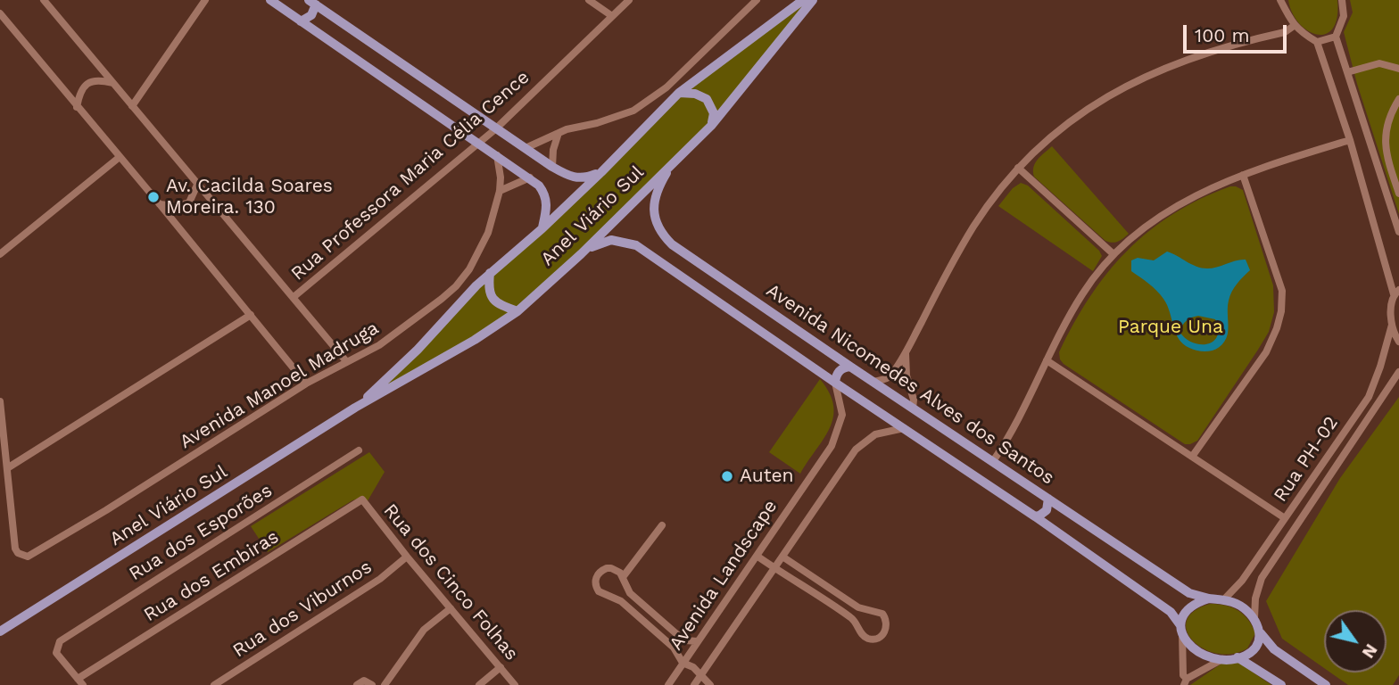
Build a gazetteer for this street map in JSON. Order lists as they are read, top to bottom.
{
  "streets": {
    "main road": ["Anel Viário Sul", "Avenida Nicomedes Alves dos Santos"],
    "street": [
      "Rua Professora Maria Célia Cence",
      "Avenida Manoel Madruga",
      "Rua PH-02",
      "Rua dos Esporões",
      "Avenida Landscape",
      "Rua dos Embiras",
      "Rua dos Cinco Folhas",
      "Rua dos Viburnos"
    ]
  },
  "crossings": [
    ["Anel Viário Sul", "Avenida Nicomedes Alves dos Santos"],
    ["Avenida Nicomedes Alves dos Santos", "Rua PH-02"],
    ["Avenida Nicomedes Alves dos Santos", "Avenida Landscape"],
    ["Rua dos Esporões", "Rua dos Embiras"],
    ["Rua dos Embiras", "Rua dos Cinco Folhas"],
    ["Rua dos Cinco Folhas", "Rua dos Viburnos"]
  ],
  "parks": ["Parque Una"],
  "places": ["Av. Cacilda Soares Moreira. 130", "Auten"],
  "scale_bar": "100 m",
  "north": "bottom right"
}
